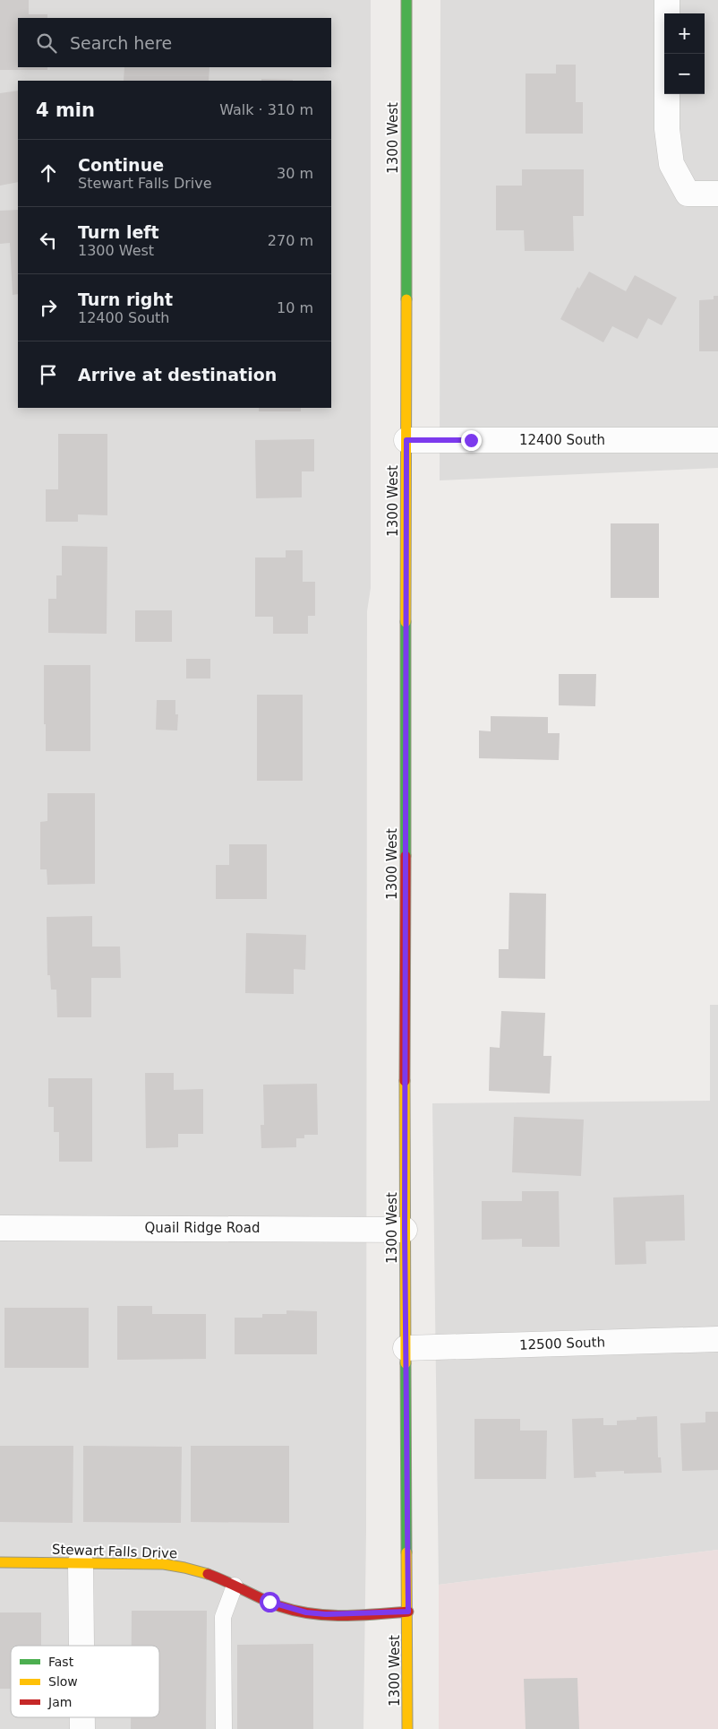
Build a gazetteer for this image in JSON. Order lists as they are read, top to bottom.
{
  "streets": {
    "street": [
      "1300 West",
      "12400 South",
      "Quail Ridge Road",
      "12500 South",
      "Stewart Falls Drive"
    ]
  },
  "crossings": [
    ["1300 West", "12400 South"],
    ["1300 West", "Quail Ridge Road"],
    ["1300 West", "12500 South"],
    ["1300 West", "Stewart Falls Drive"]
  ],
  "legend": ["Fast", "Slow", "Jam"],
  "page": {
    "map_buttons": ["+", "−"],
    "search": "Search here",
    "heading": ["4 min", "Walk · 310 m"],
    "list": [
      ["Continue", "Stewart Falls Drive", "30 m"],
      ["Turn left", "1300 West", "270 m"],
      ["Turn right", "12400 South", "10 m"],
      "Arrive at destination"
    ]
  }
}
